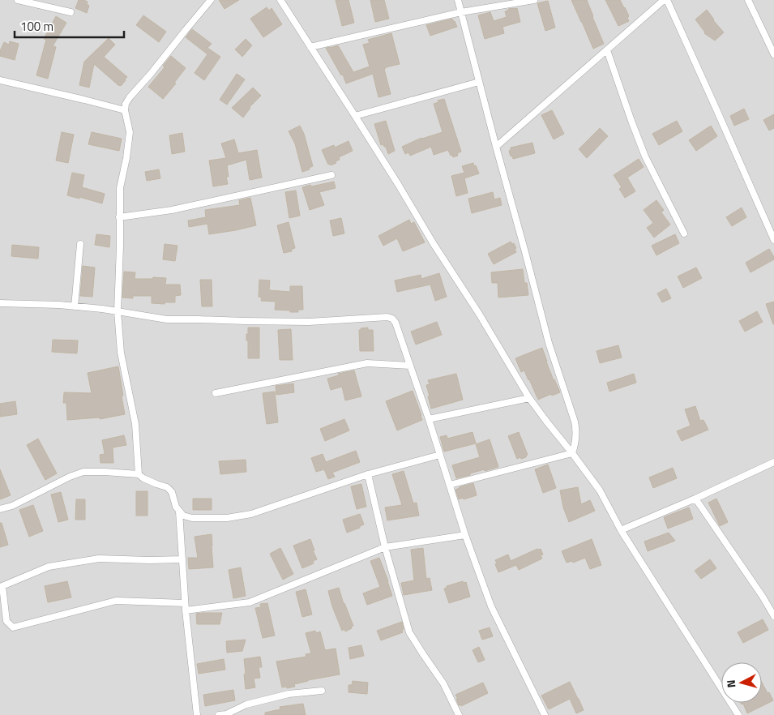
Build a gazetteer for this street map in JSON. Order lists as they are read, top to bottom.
{
  "scale_bar": "100 m",
  "north": "left"
}
